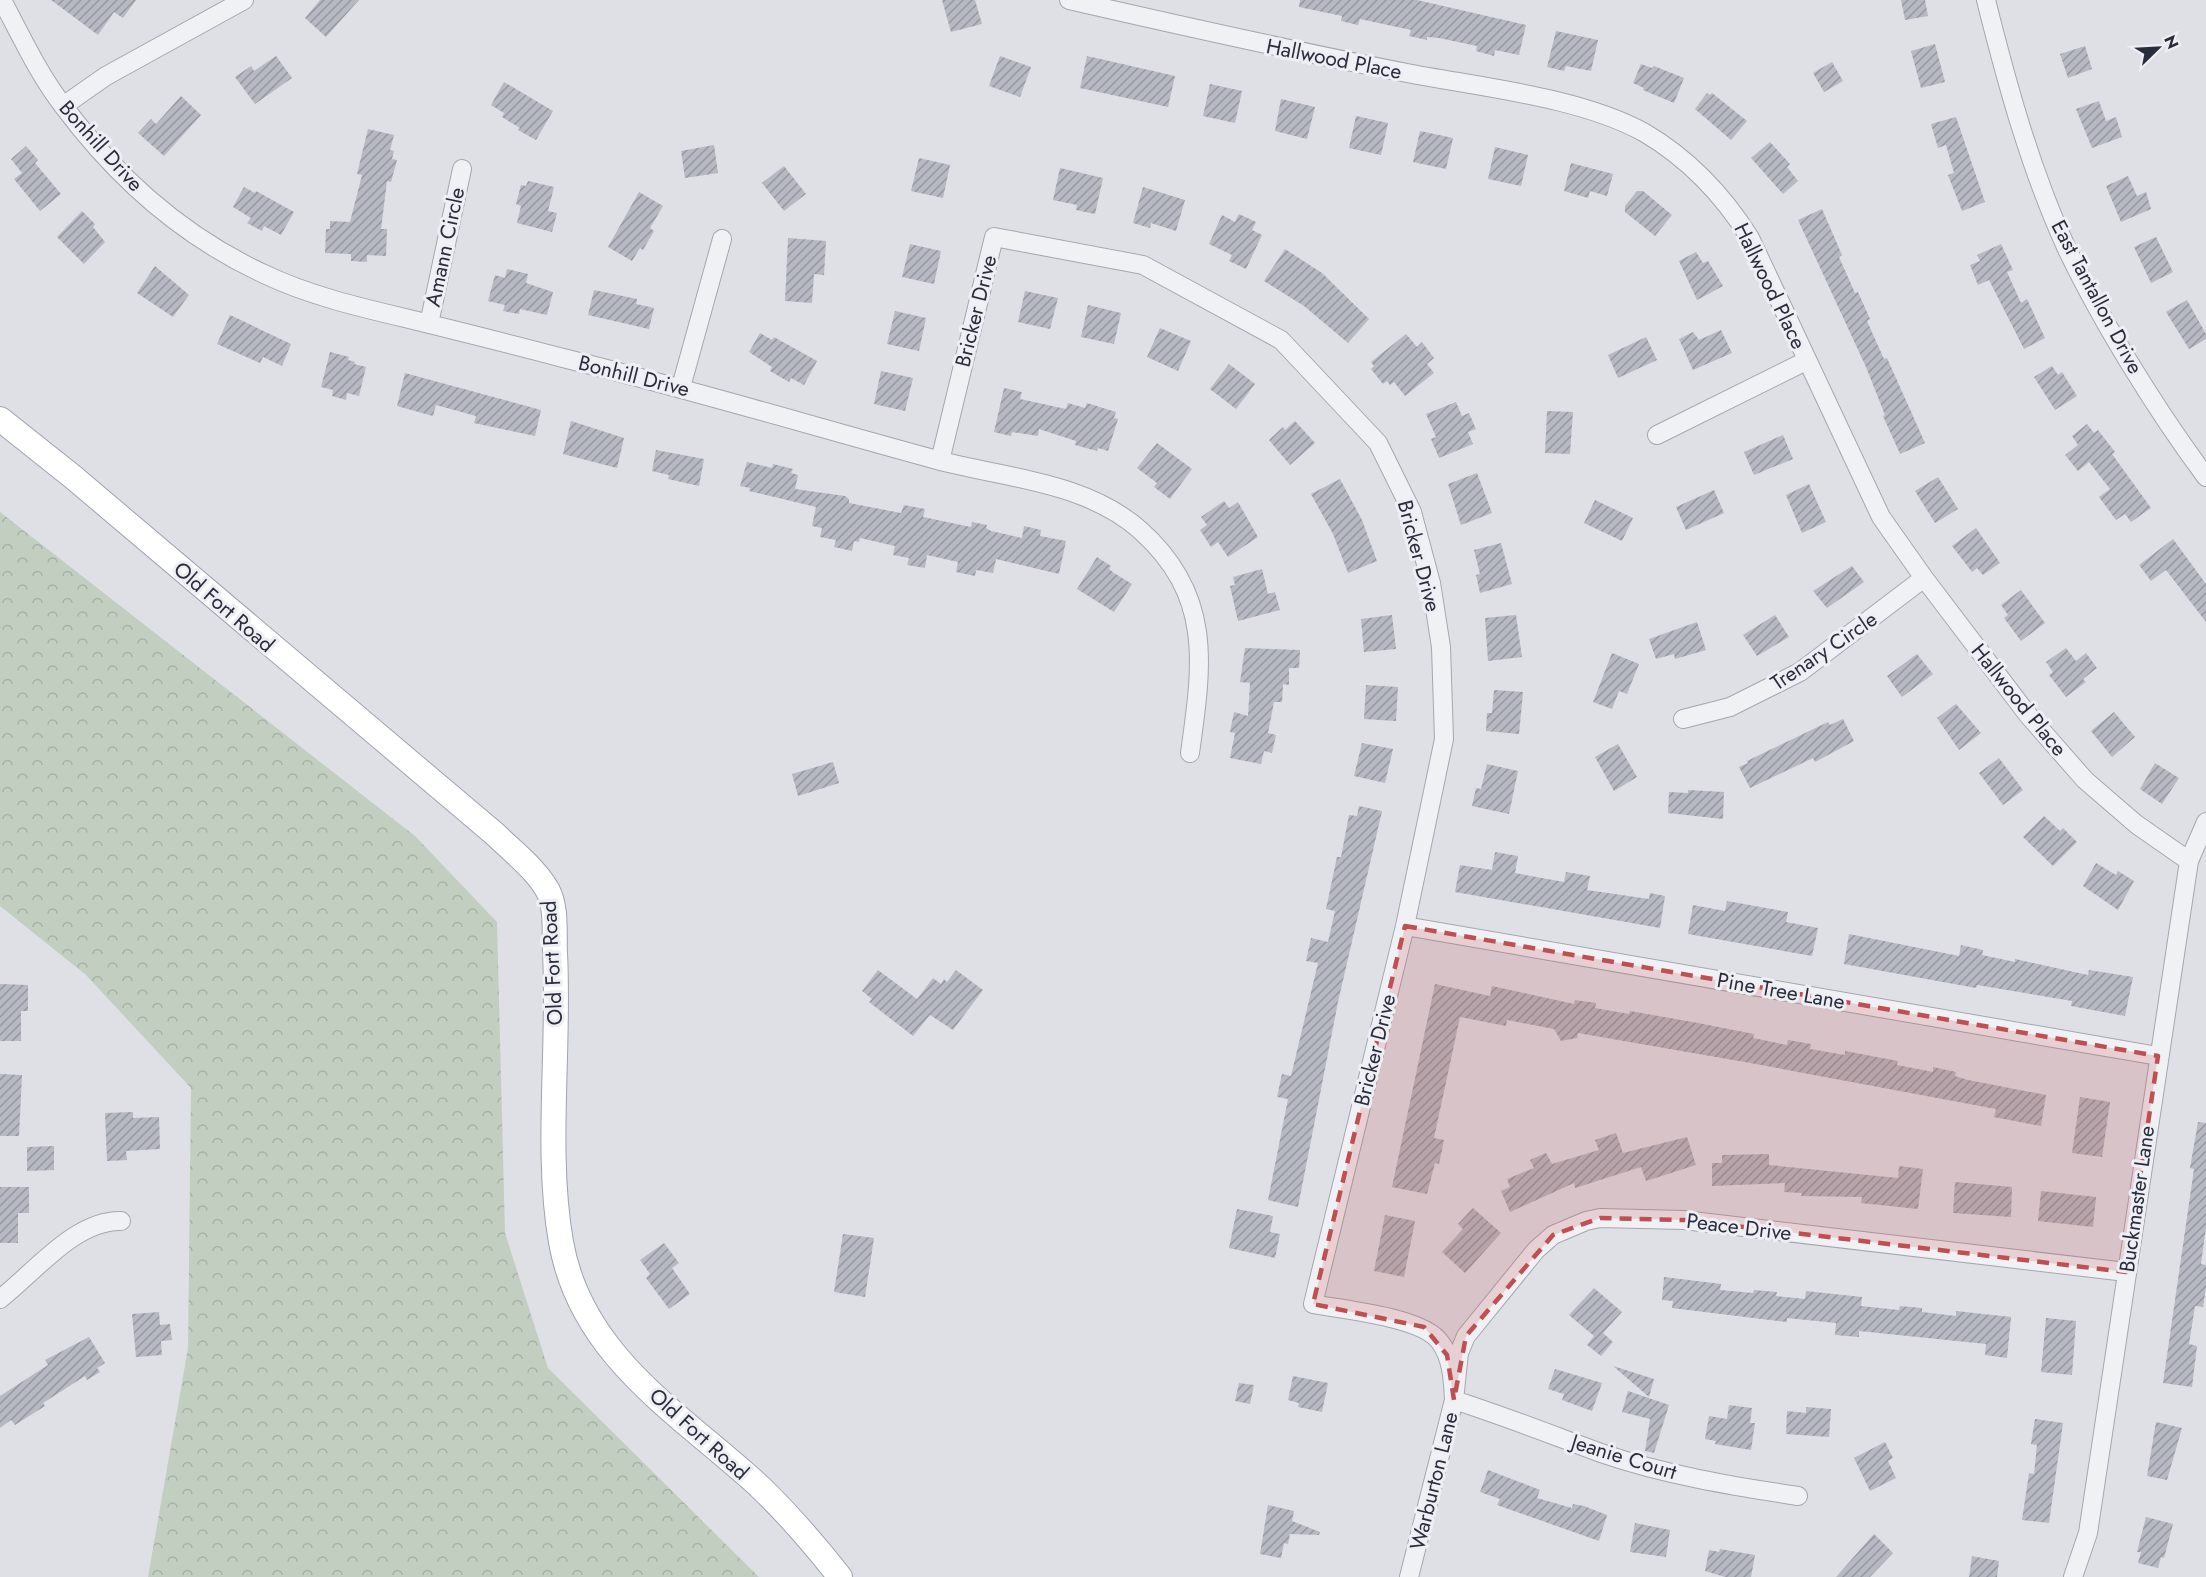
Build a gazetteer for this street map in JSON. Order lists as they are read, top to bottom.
{
  "streets": {
    "main road": ["Old Fort Road"],
    "street": [
      "Hallwood Place",
      "Bonhill Drive",
      "Amann Circle",
      "East Tantallon Drive",
      "Bricker Drive",
      "Trenary Circle",
      "Pine Tree Lane",
      "Buckmaster Lane",
      "Peace Drive",
      "Jeanie Court",
      "Warburton Lane"
    ]
  },
  "crossings": [
    ["Hallwood Place", "Trenary Circle"],
    ["Hallwood Place", "Buckmaster Lane"],
    ["Bonhill Drive", "Amann Circle"],
    ["Bonhill Drive", "Bricker Drive"],
    ["Bricker Drive", "Pine Tree Lane"],
    ["Bricker Drive", "Warburton Lane"],
    ["Pine Tree Lane", "Buckmaster Lane"],
    ["Buckmaster Lane", "Peace Drive"],
    ["Peace Drive", "Jeanie Court"],
    ["Peace Drive", "Warburton Lane"],
    ["Jeanie Court", "Warburton Lane"]
  ],
  "north": "top right"
}
